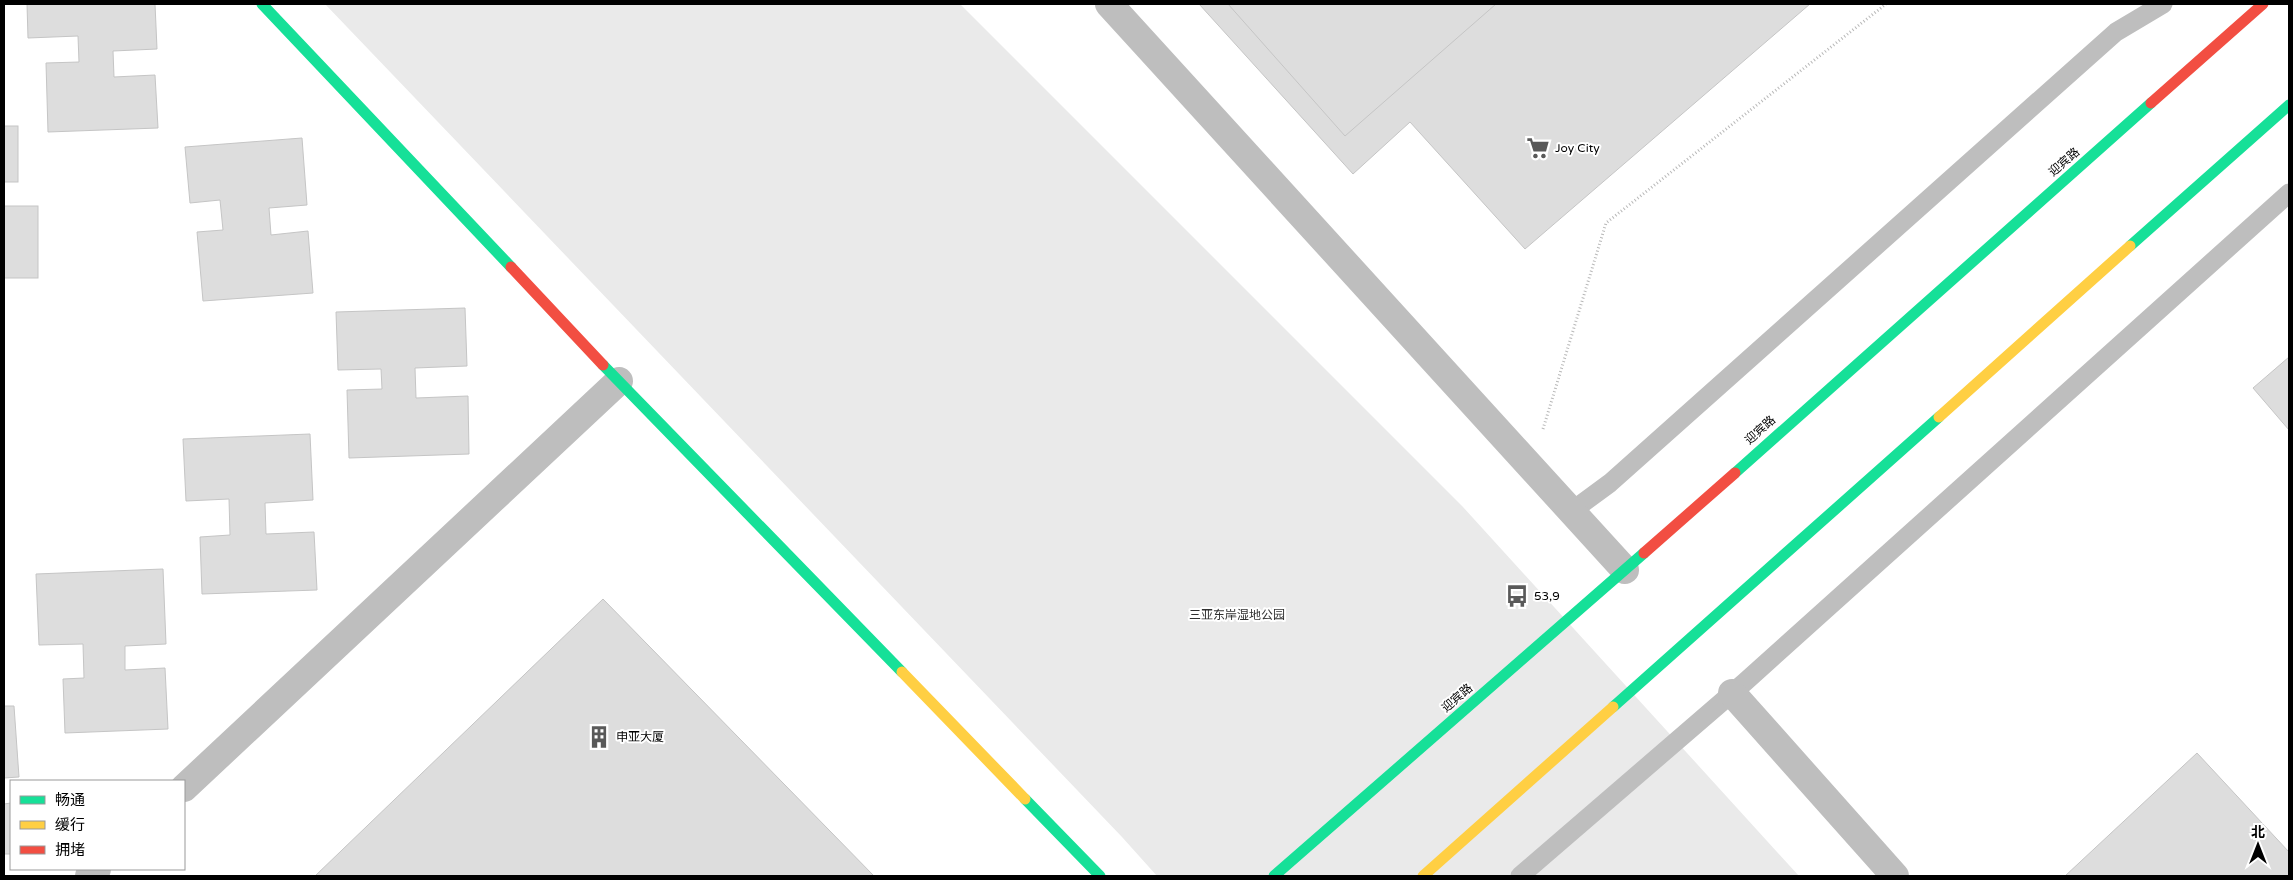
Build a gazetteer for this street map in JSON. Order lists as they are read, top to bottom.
{
  "streets": {
    "main road": ["迎宾路"]
  },
  "parks": ["三亚东岸湿地公园"],
  "places": {
    "supermarket": ["Joy City"],
    "bus stop": ["53,9"],
    "building": ["申亚大厦"]
  },
  "legend": ["畅通", "缓行", "拥堵"],
  "north": "top"
}
